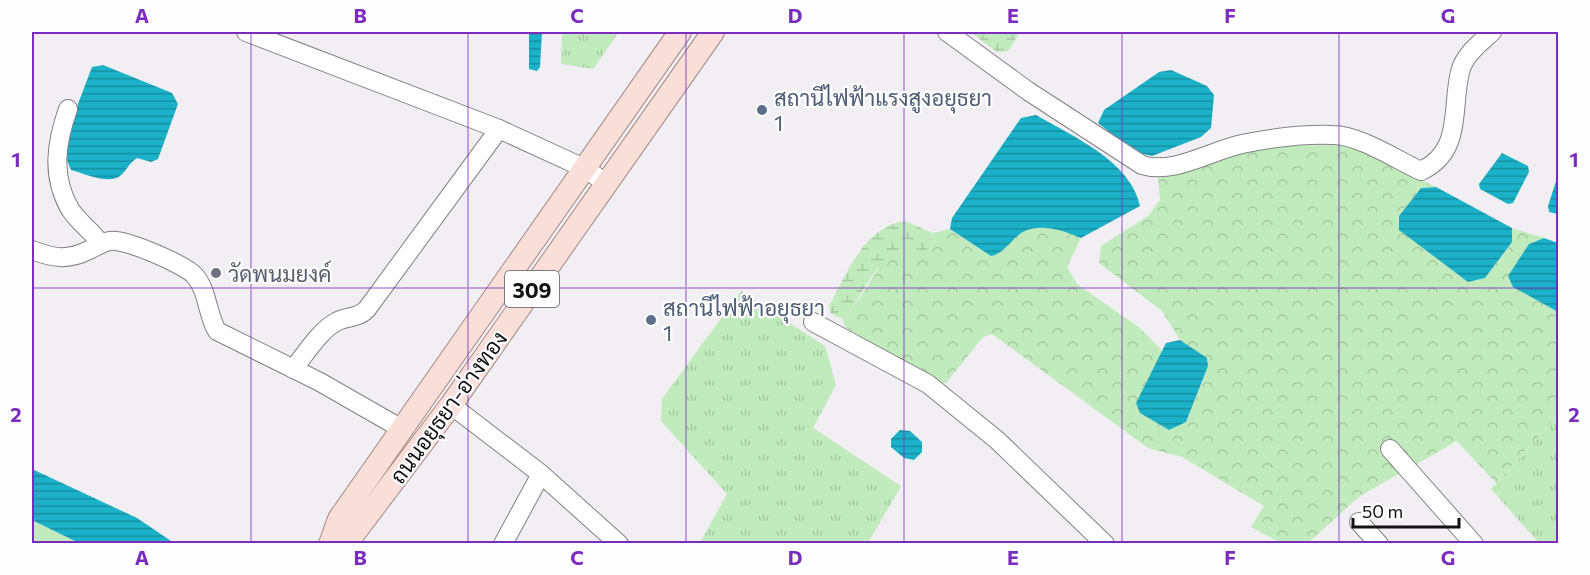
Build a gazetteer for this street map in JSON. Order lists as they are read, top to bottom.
{
  "streets": {
    "main road": ["309", "ถนนอยุธยา-อ่างทอง"]
  },
  "places": ["สถานีไฟฟ้าแรงสูงอยุธยา 1", "วัดพนมยงค์", "สถานีไฟฟ้าอยุธยา 1"],
  "scale_bar": "50 m",
  "grid": {
    "columns": [
      "A",
      "B",
      "C",
      "D",
      "E",
      "F",
      "G"
    ],
    "rows": ["1", "2"]
  }
}
